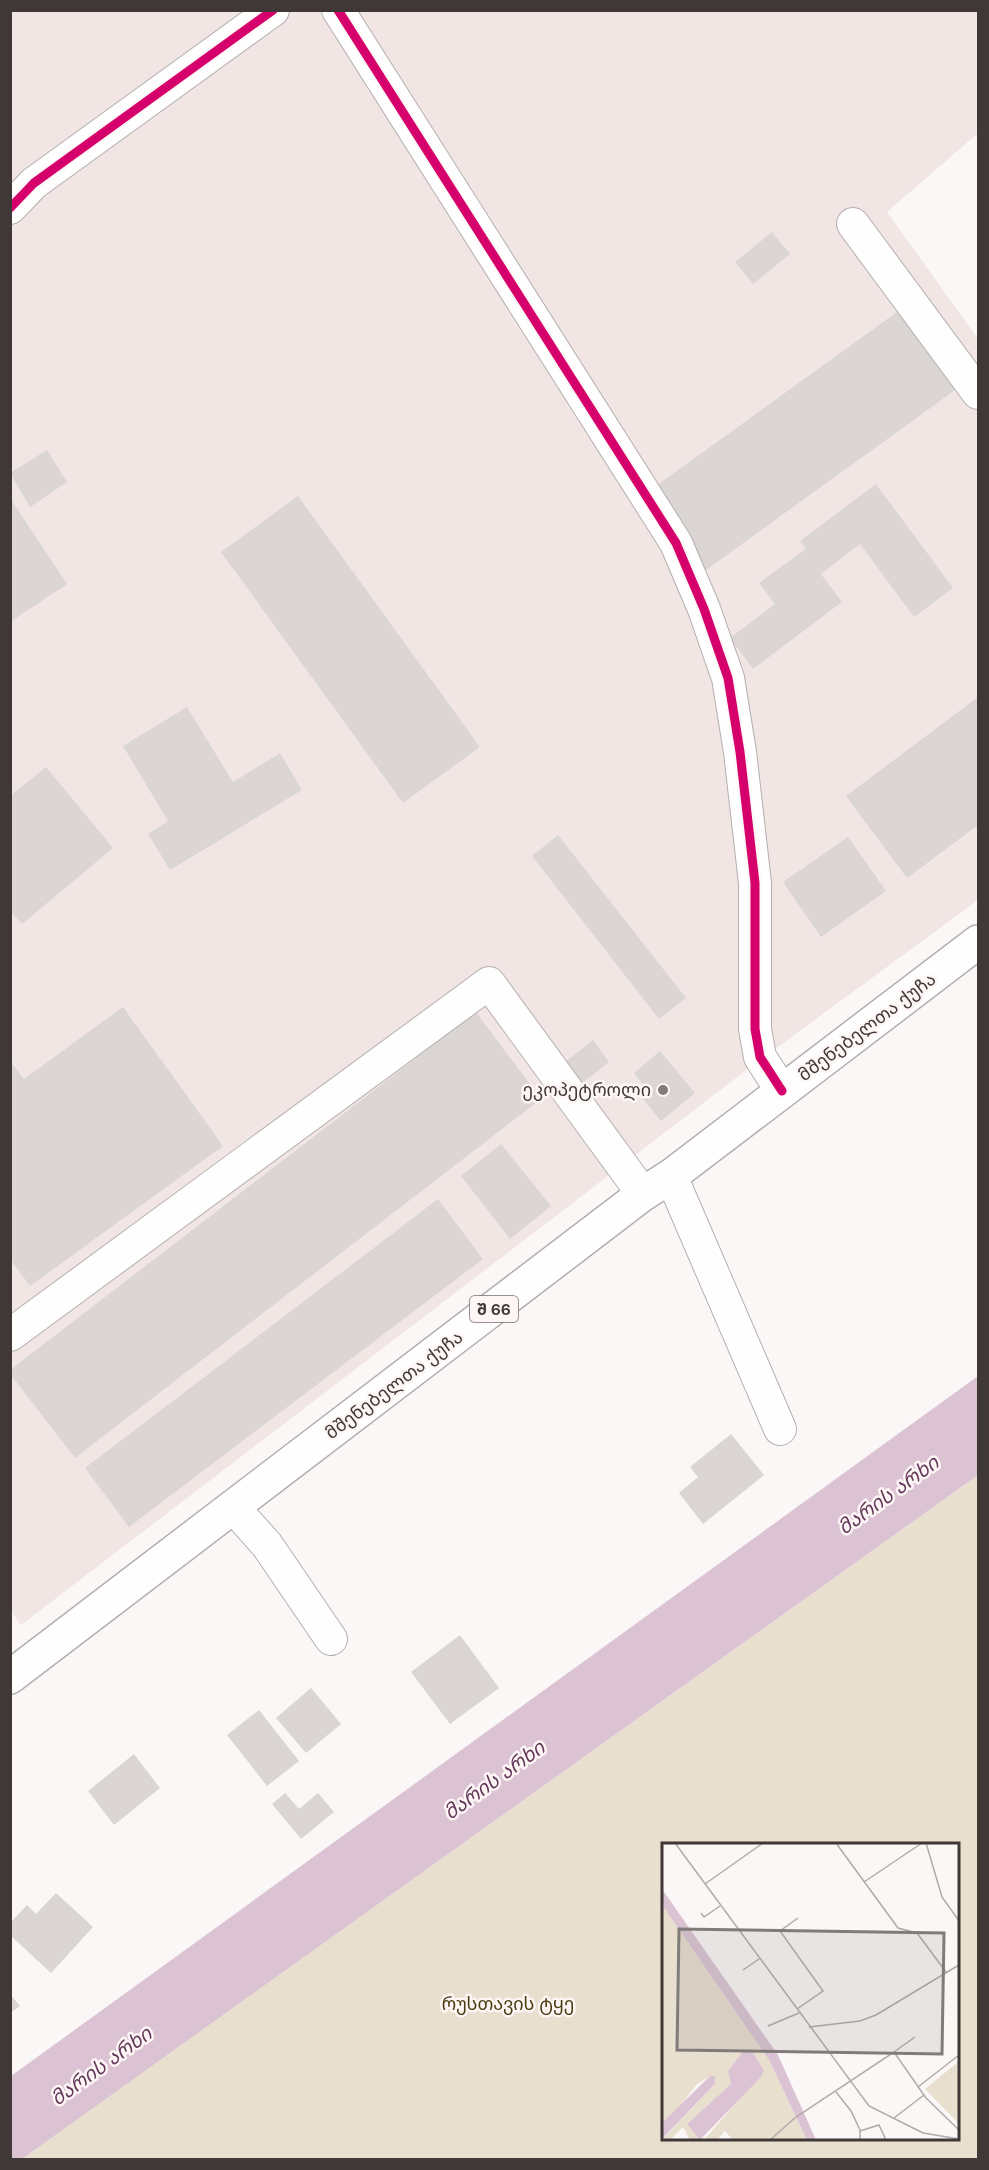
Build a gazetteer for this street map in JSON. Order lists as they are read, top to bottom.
{
  "streets": {
    "main road": ["მშენებელთა ქუჩა", "შ 66"]
  },
  "water": ["მარის არხი"],
  "parks": ["რუსთავის ტყე"],
  "places": ["ეკოპეტროლი"]
}
